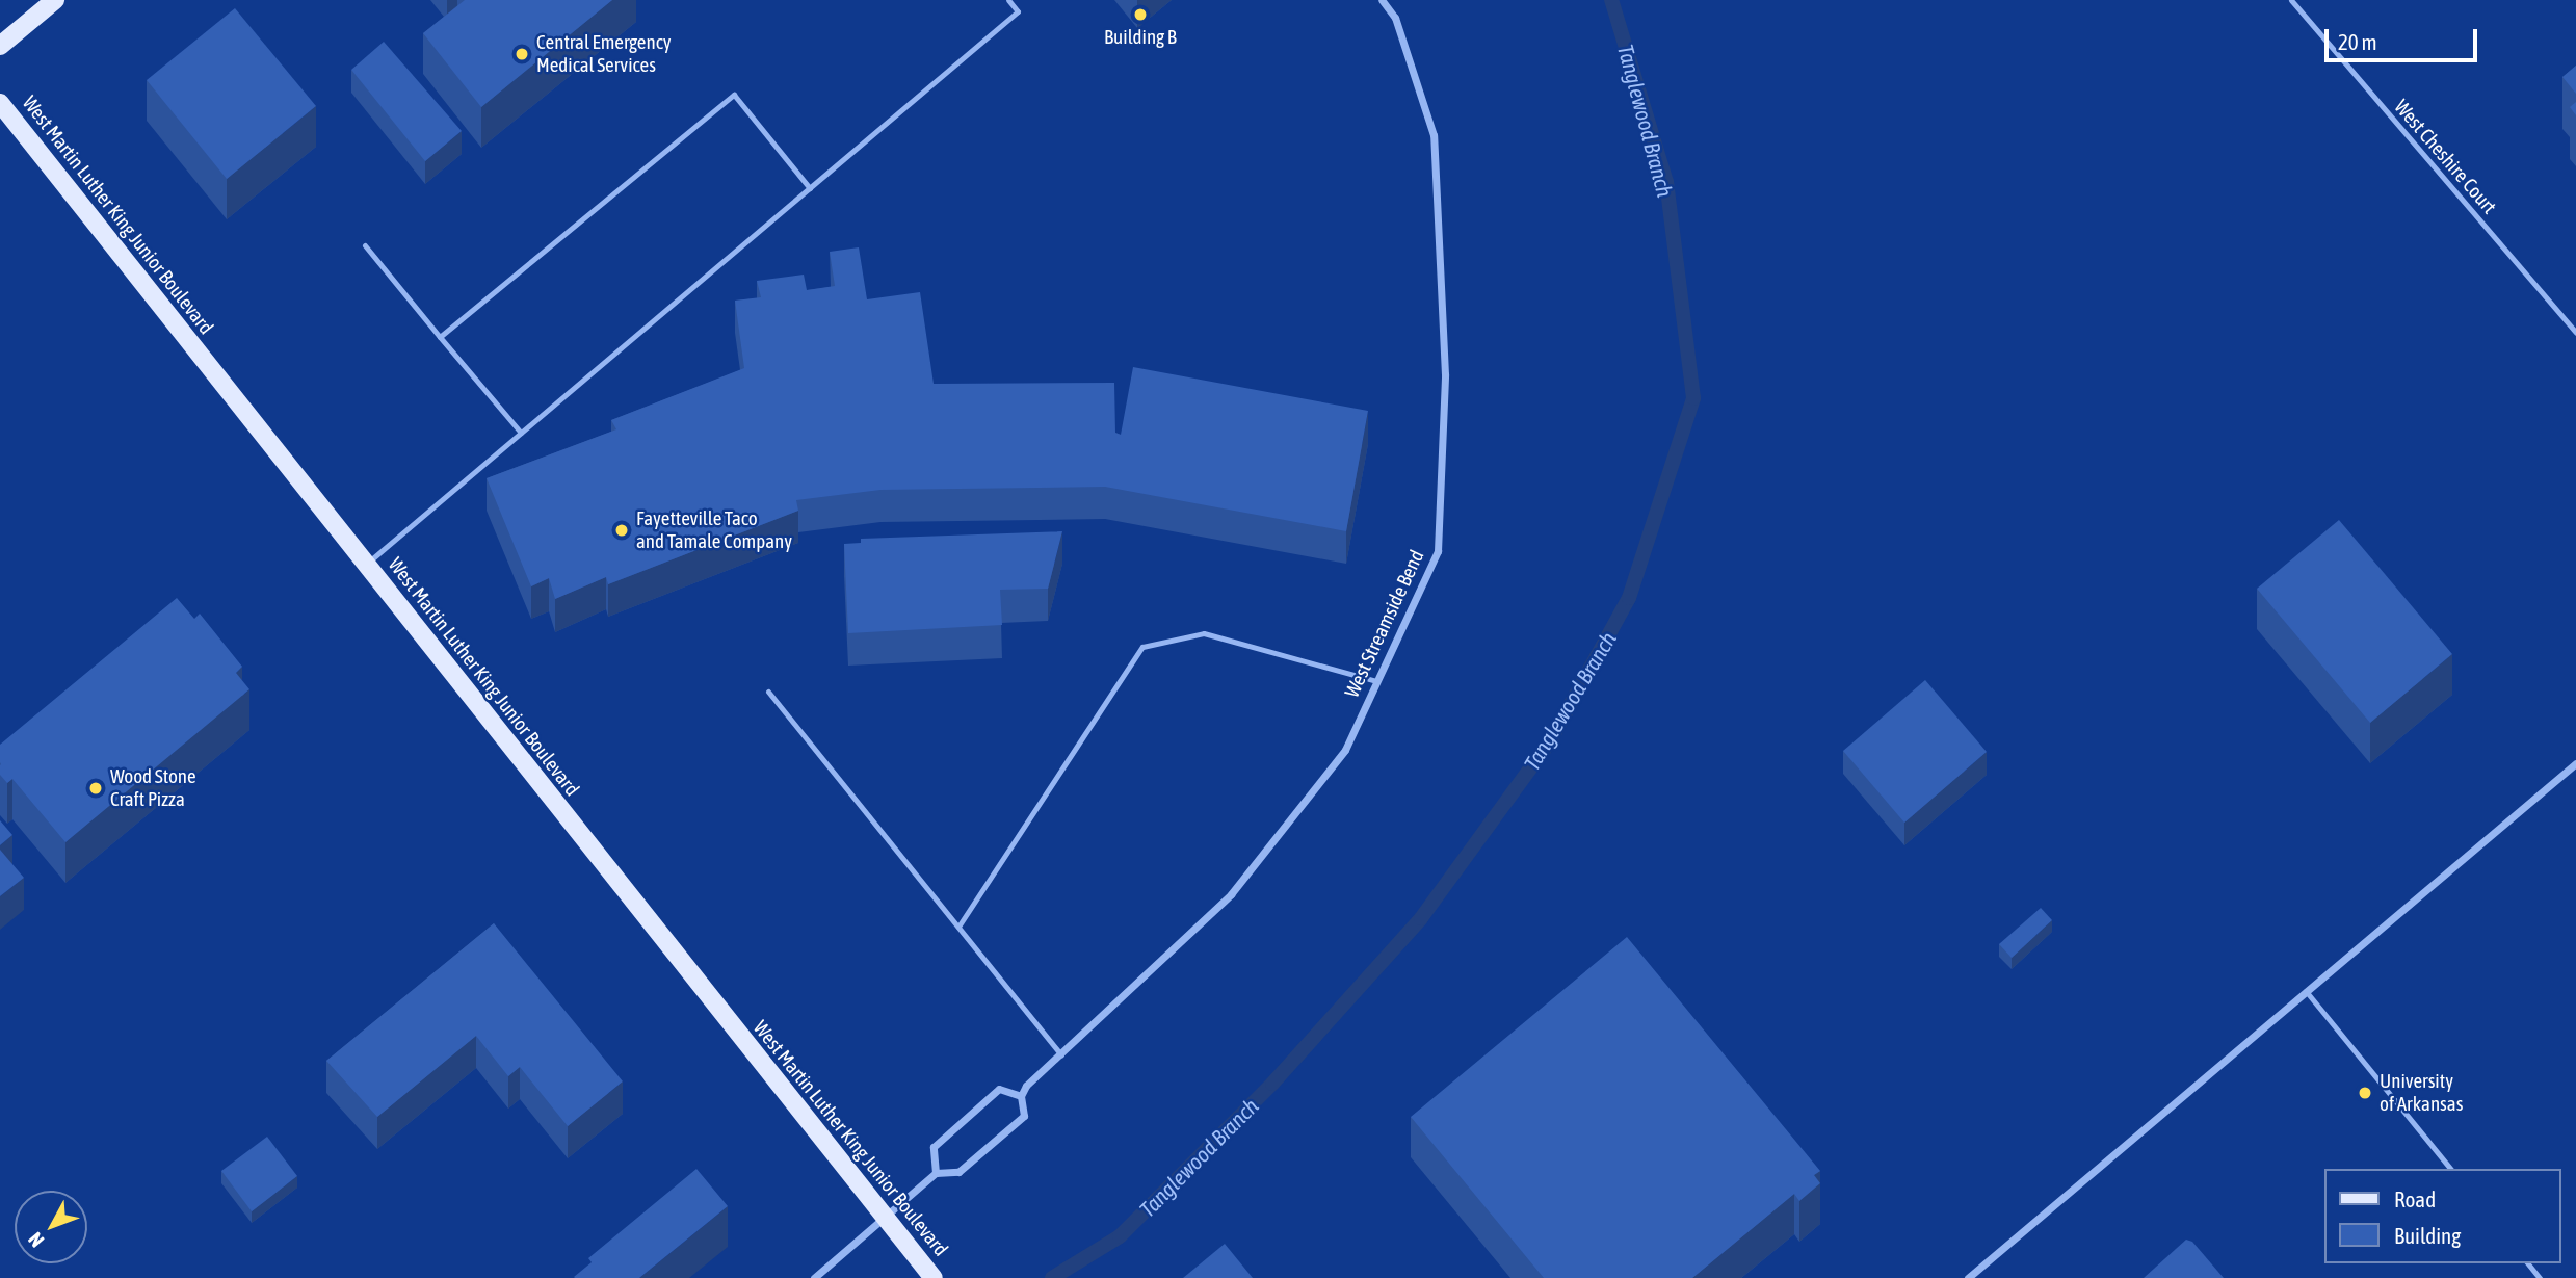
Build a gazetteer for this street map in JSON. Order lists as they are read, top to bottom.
{
  "streets": {
    "main road": ["West Martin Luther King Junior Boulevard"],
    "street": ["West Streamside Bend"],
    "lane": ["West Cheshire Court"]
  },
  "crossings": [
    ["West Martin Luther King Junior Boulevard", "West Streamside Bend"]
  ],
  "water": ["Tanglewood Branch"],
  "places": [
    "Building B",
    "Central Emergency Medical Services",
    "Fayetteville Taco and Tamale Company",
    "Wood Stone Craft Pizza",
    "University of Arkansas"
  ],
  "legend": ["Road", "Building"],
  "scale_bar": "20 m",
  "north": "bottom left"
}
